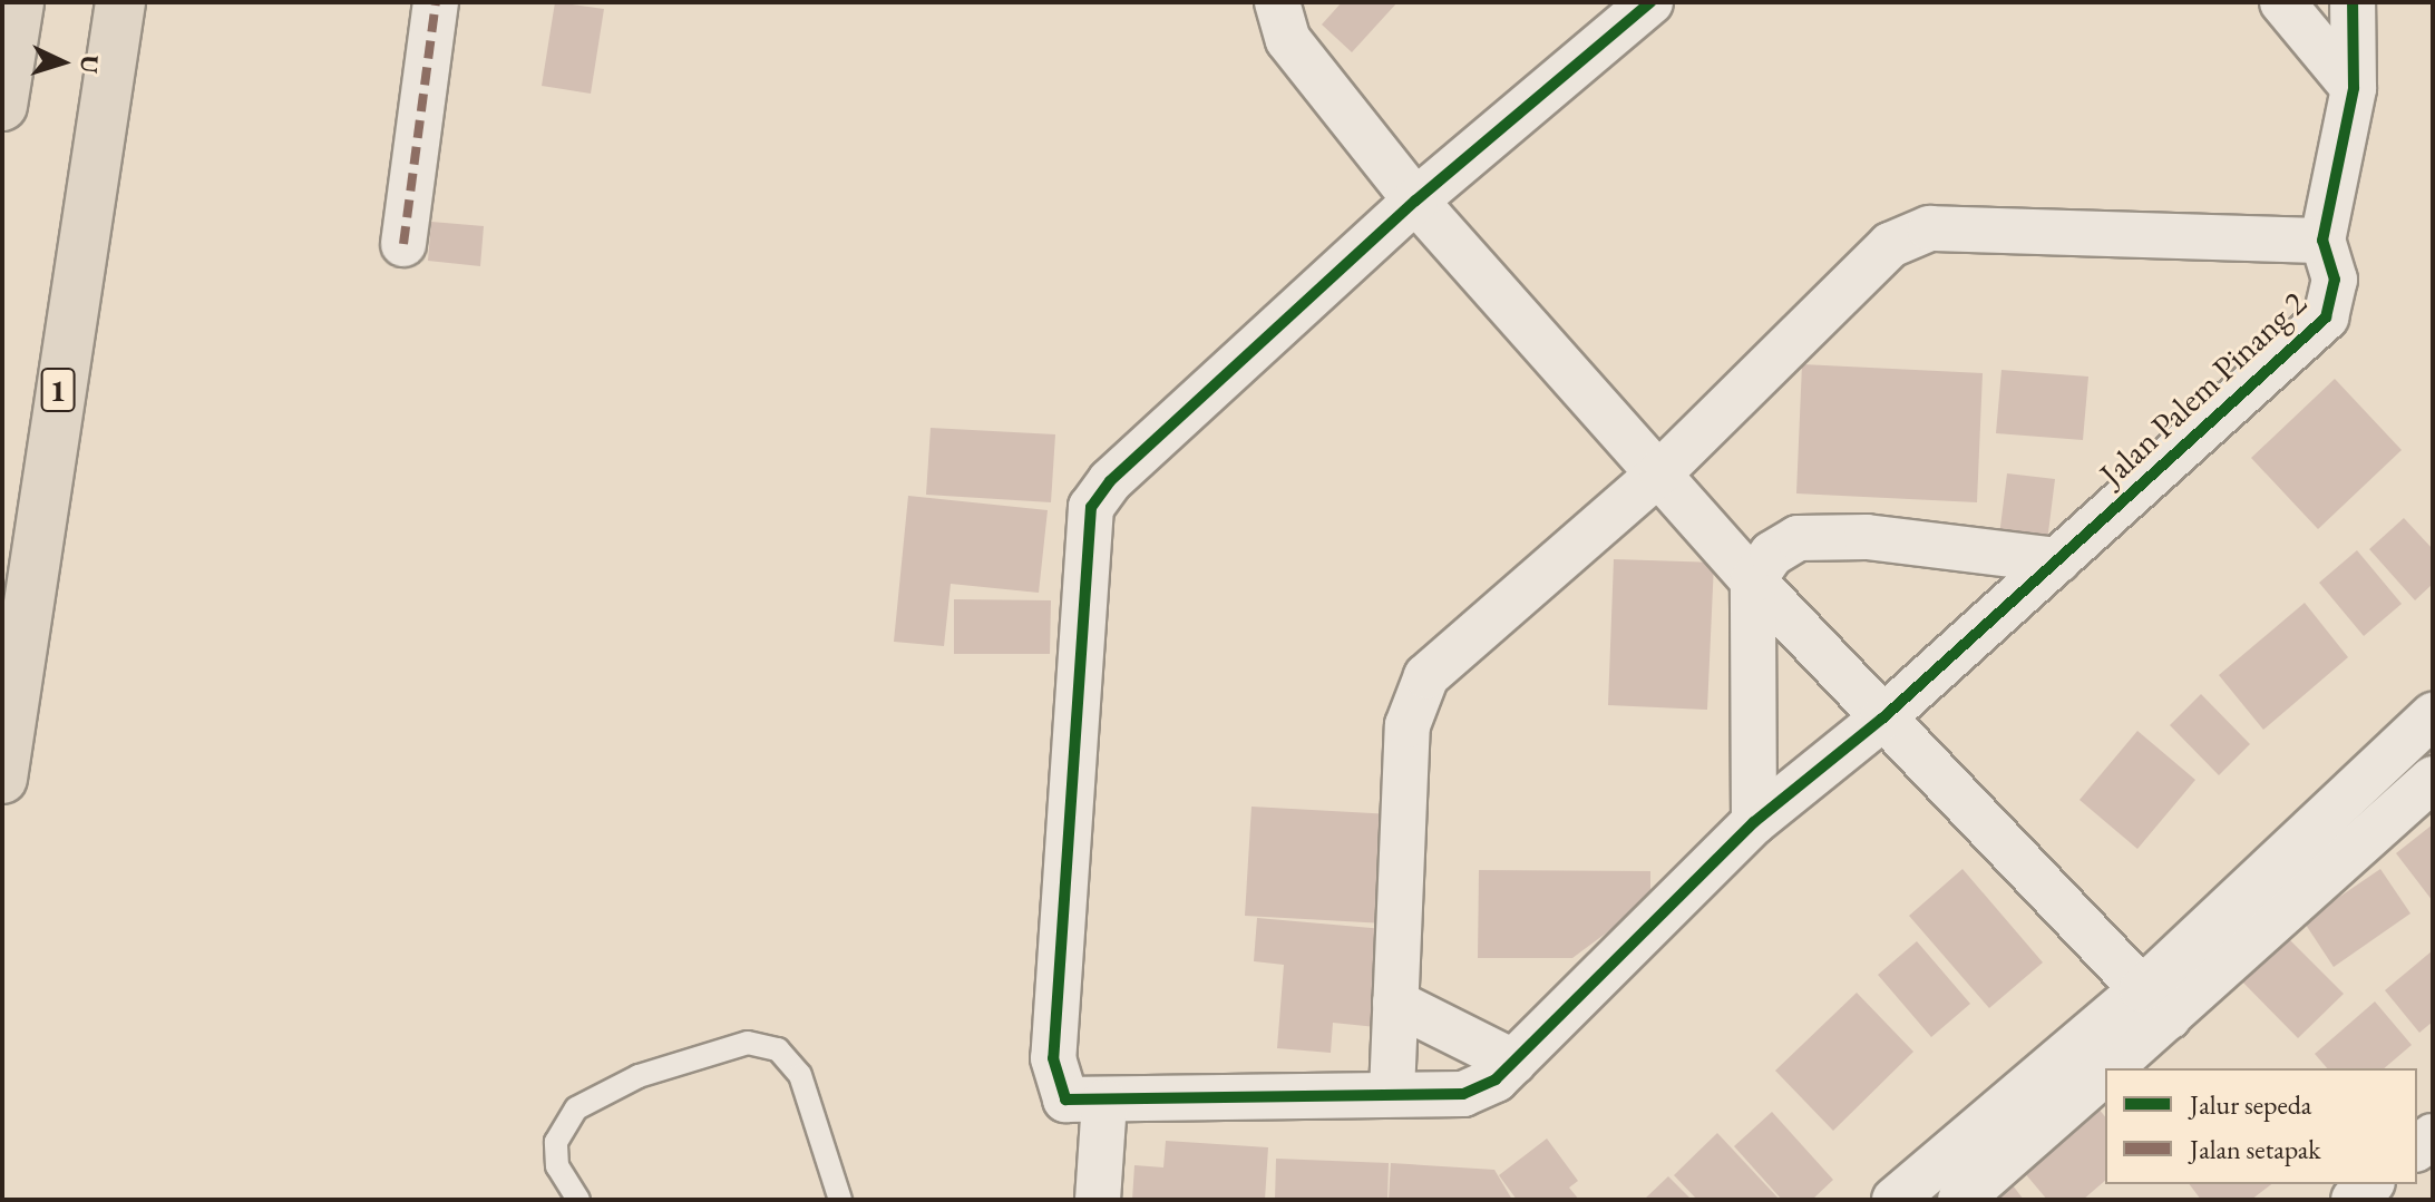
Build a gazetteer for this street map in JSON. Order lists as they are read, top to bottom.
{
  "streets": {
    "highway": ["1"],
    "street": ["Jalan Palem Pinang 2"]
  },
  "legend": ["Jalur sepeda", "Jalan setapak"],
  "north": "right"
}
